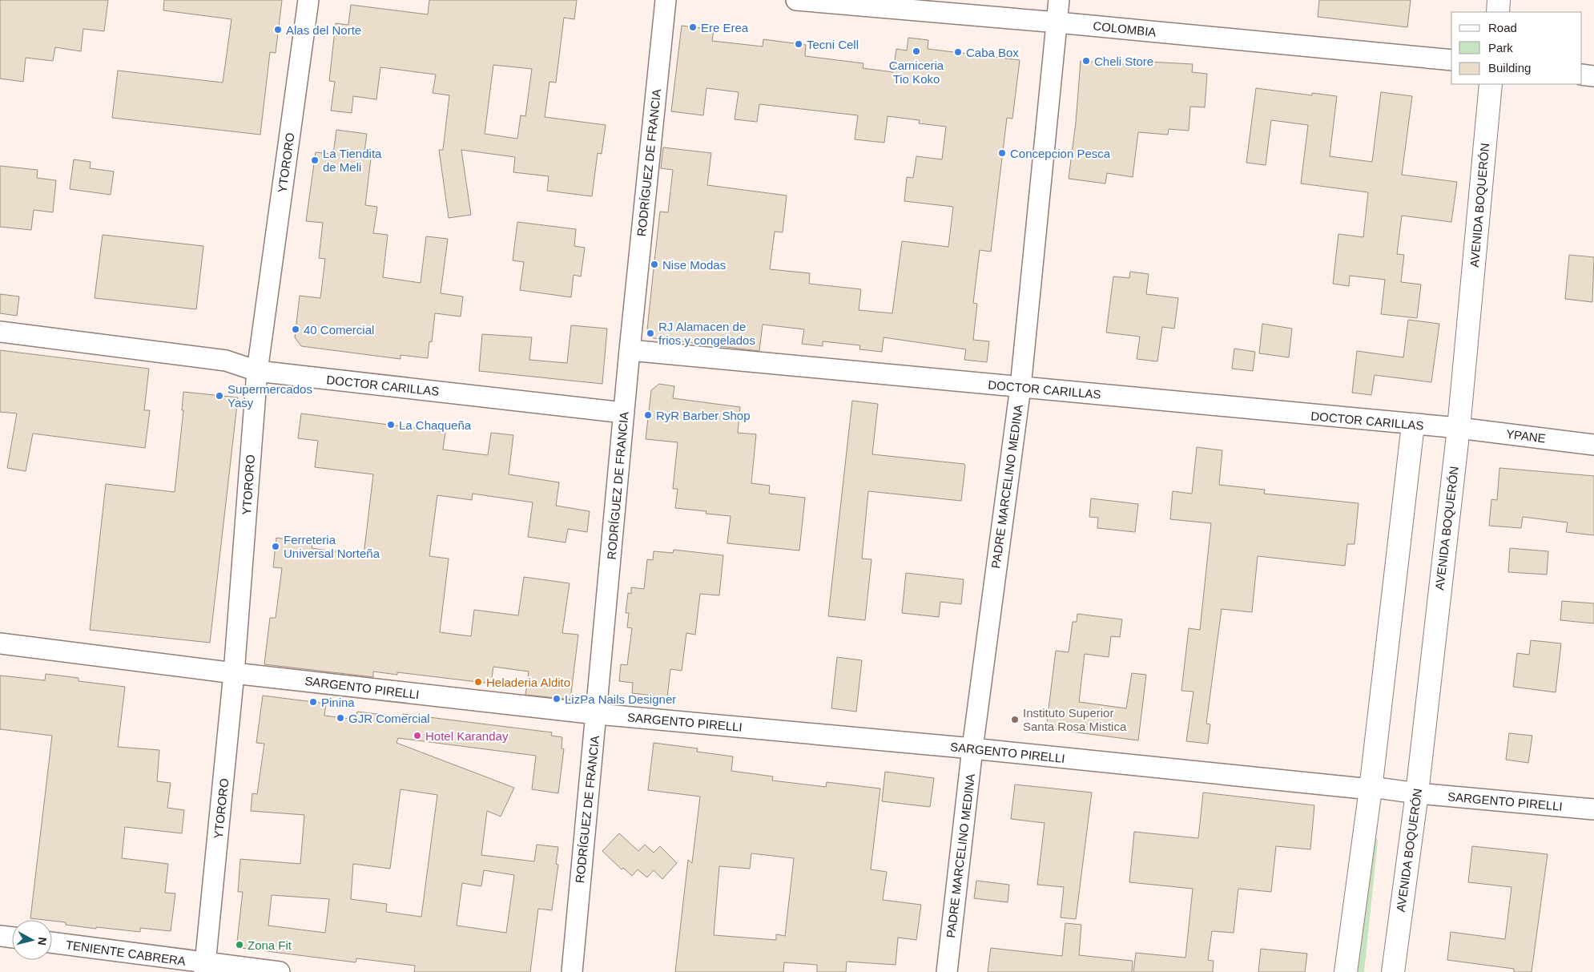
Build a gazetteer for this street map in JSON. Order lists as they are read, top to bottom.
{
  "streets": {
    "street": [
      "COLOMBIA",
      "YTORORO",
      "RODRÍGUEZ DE FRANCIA",
      "AVENIDA BOQUERÓN",
      "DOCTOR CARILLAS",
      "YPANE",
      "PADRE MARCELINO MEDINA",
      "SARGENTO PIRELLI",
      "TENIENTE CABRERA"
    ]
  },
  "crossings": [
    ["COLOMBIA", "PADRE MARCELINO MEDINA"],
    ["YTORORO", "DOCTOR CARILLAS"],
    ["YTORORO", "SARGENTO PIRELLI"],
    ["YTORORO", "TENIENTE CABRERA"],
    ["RODRÍGUEZ DE FRANCIA", "DOCTOR CARILLAS"],
    ["RODRÍGUEZ DE FRANCIA", "SARGENTO PIRELLI"],
    ["AVENIDA BOQUERÓN", "DOCTOR CARILLAS"],
    ["AVENIDA BOQUERÓN", "YPANE"],
    ["AVENIDA BOQUERÓN", "SARGENTO PIRELLI"],
    ["DOCTOR CARILLAS", "YPANE"],
    ["DOCTOR CARILLAS", "PADRE MARCELINO MEDINA"],
    ["PADRE MARCELINO MEDINA", "SARGENTO PIRELLI"]
  ],
  "places": [
    "Ere Erea",
    "Alas del Norte",
    "Tecni Cell",
    "Carniceria Tio Koko",
    "Caba Box",
    "Cheli Store",
    "Concepcion Pesca",
    "La Tiendita de Meli",
    "Nise Modas",
    "40 Comercial",
    "RJ Alamacen de frios y congelados",
    "Supermercados Yasy",
    "RyR Barber Shop",
    "La Chaqueña",
    "Ferreteria Universal Norteña",
    "Heladeria Aldito",
    "LizPa Nails Designer",
    "Pinina",
    "GJR Comercial",
    "Instituto Superior Santa Rosa Mistica",
    "Hotel Karanday",
    "Zona Fit"
  ],
  "legend": ["Road", "Park", "Building"],
  "north": "right"
}
